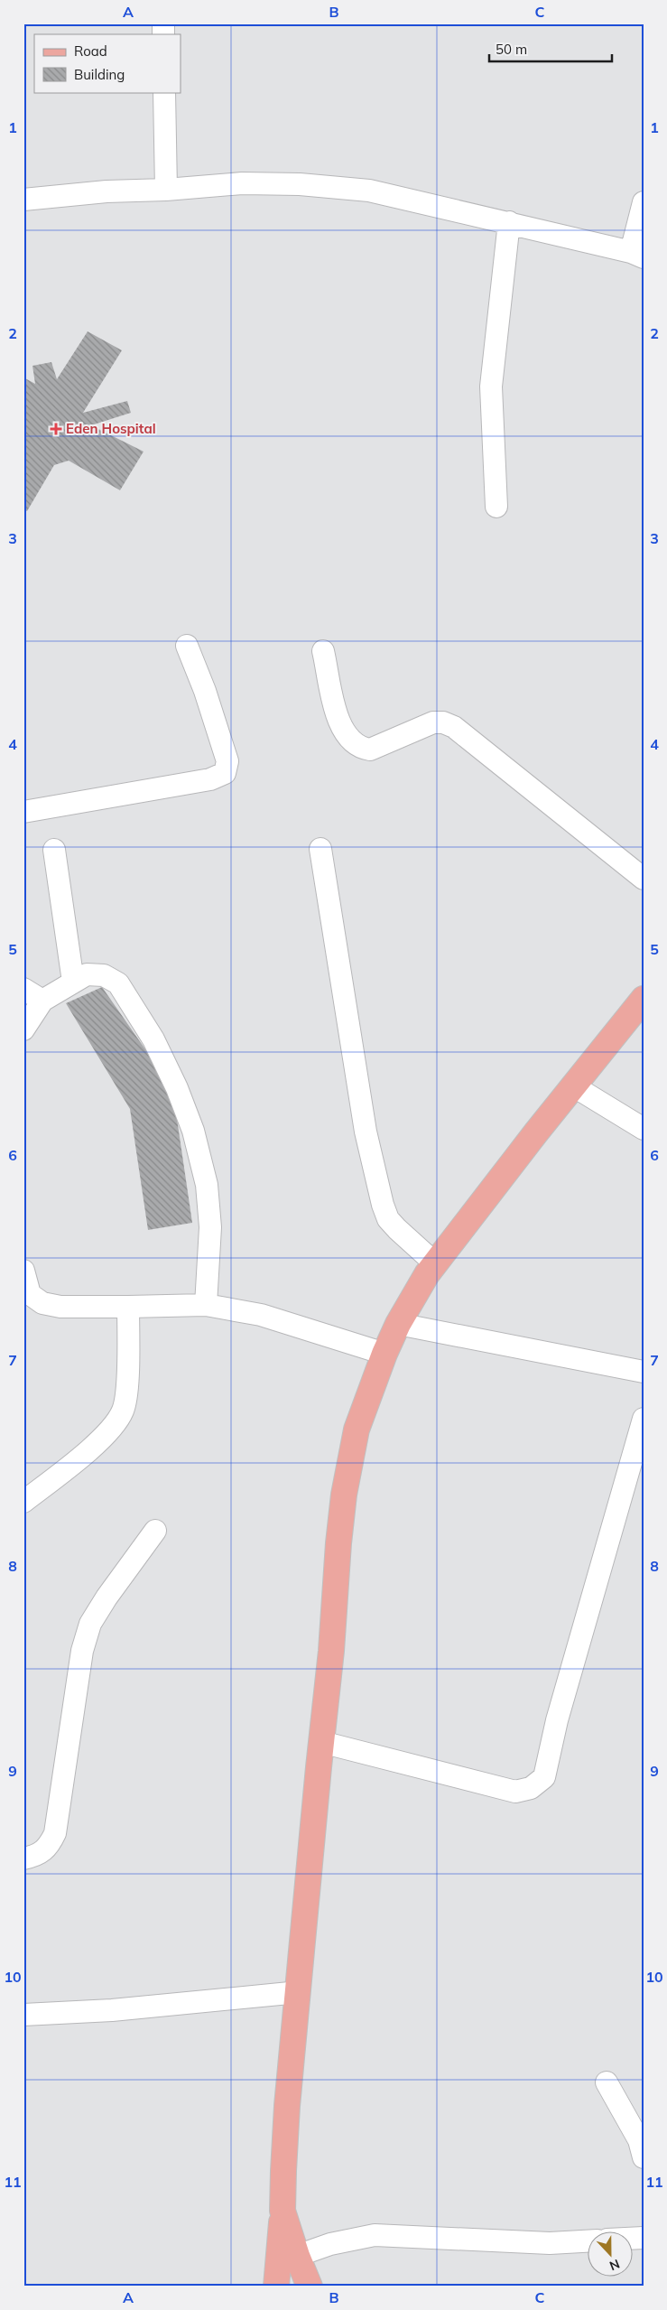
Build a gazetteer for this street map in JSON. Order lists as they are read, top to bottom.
{
  "places": {
    "health": ["Eden Hospital"]
  },
  "legend": ["Road", "Building"],
  "scale_bar": "50 m",
  "north": "bottom",
  "grid": {
    "columns": ["A", "B", "C"],
    "rows": [
      "1",
      "2",
      "3",
      "4",
      "5",
      "6",
      "7",
      "8",
      "9",
      "10",
      "11"
    ]
  }
}
